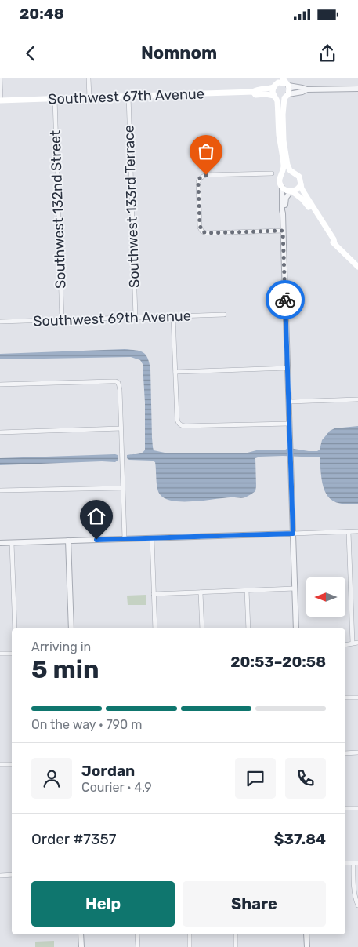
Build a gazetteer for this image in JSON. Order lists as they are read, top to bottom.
{
  "streets": {
    "main road": ["Southwest 67th Avenue"],
    "street": ["Southwest 133rd Terrace", "Southwest 132nd Street", "Southwest 69th Avenue"]
  },
  "crossings": [
    ["Southwest 67th Avenue", "Southwest 133rd Terrace"],
    ["Southwest 67th Avenue", "Southwest 132nd Street"],
    ["Southwest 133rd Terrace", "Southwest 69th Avenue"],
    ["Southwest 132nd Street", "Southwest 69th Avenue"]
  ],
  "north": "left",
  "page": {
    "status": "20:48",
    "header": "Nomnom",
    "heading": ["5 min", "Arriving in", "20:53–20:58"],
    "panel": [
      "Jordan",
      "Courier · 4.9",
      "Order #7357",
      "$37.84"
    ],
    "bar": "On the way · 790 m",
    "buttons": ["Help", "Share"]
  }
}
